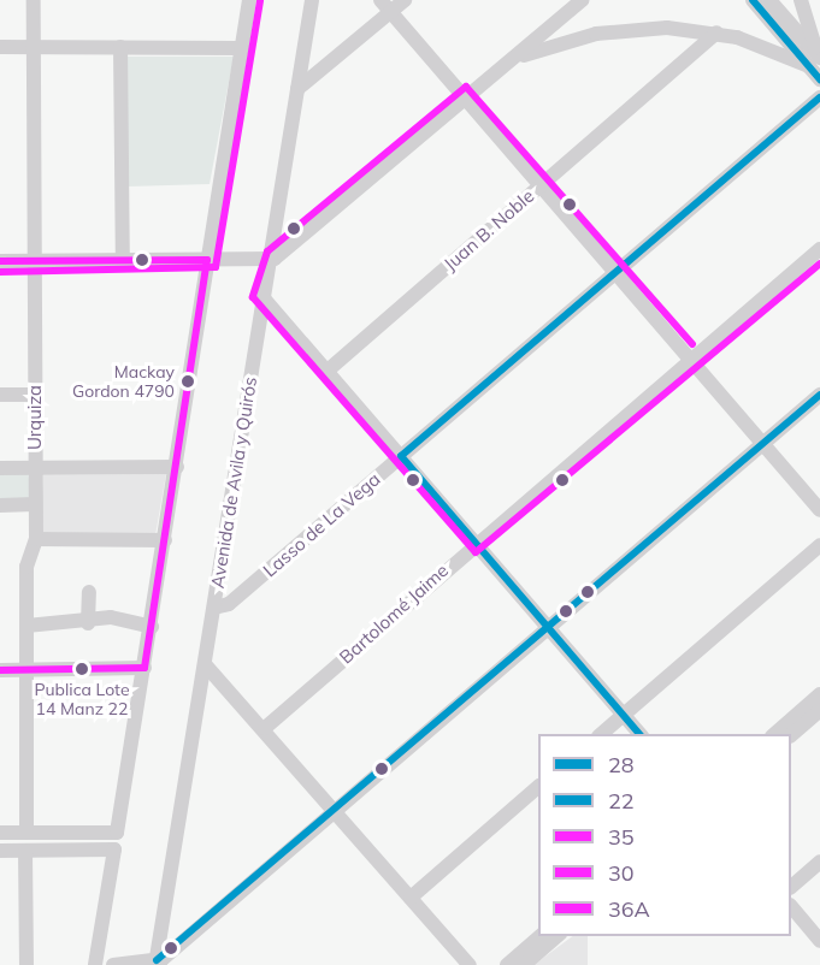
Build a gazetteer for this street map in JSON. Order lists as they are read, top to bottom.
{
  "streets": {
    "street": [
      "Juan B. Noble",
      "Urquiza",
      "Avenida de Avila y Quirós",
      "Lasso de La Vega",
      "Bartolomé Jaime"
    ]
  },
  "crossings": [
    ["Avenida de Avila y Quirós", "Lasso de La Vega"]
  ],
  "places": ["Mackay Gordon 4790", "Publica Lote 14 Manz 22"],
  "lines": [
    "transit line 28",
    "transit line 36A",
    "transit line 35",
    "transit line 30",
    "transit line 22"
  ],
  "legend": [
    "28",
    "22",
    "35",
    "30",
    "36A"
  ]
}
